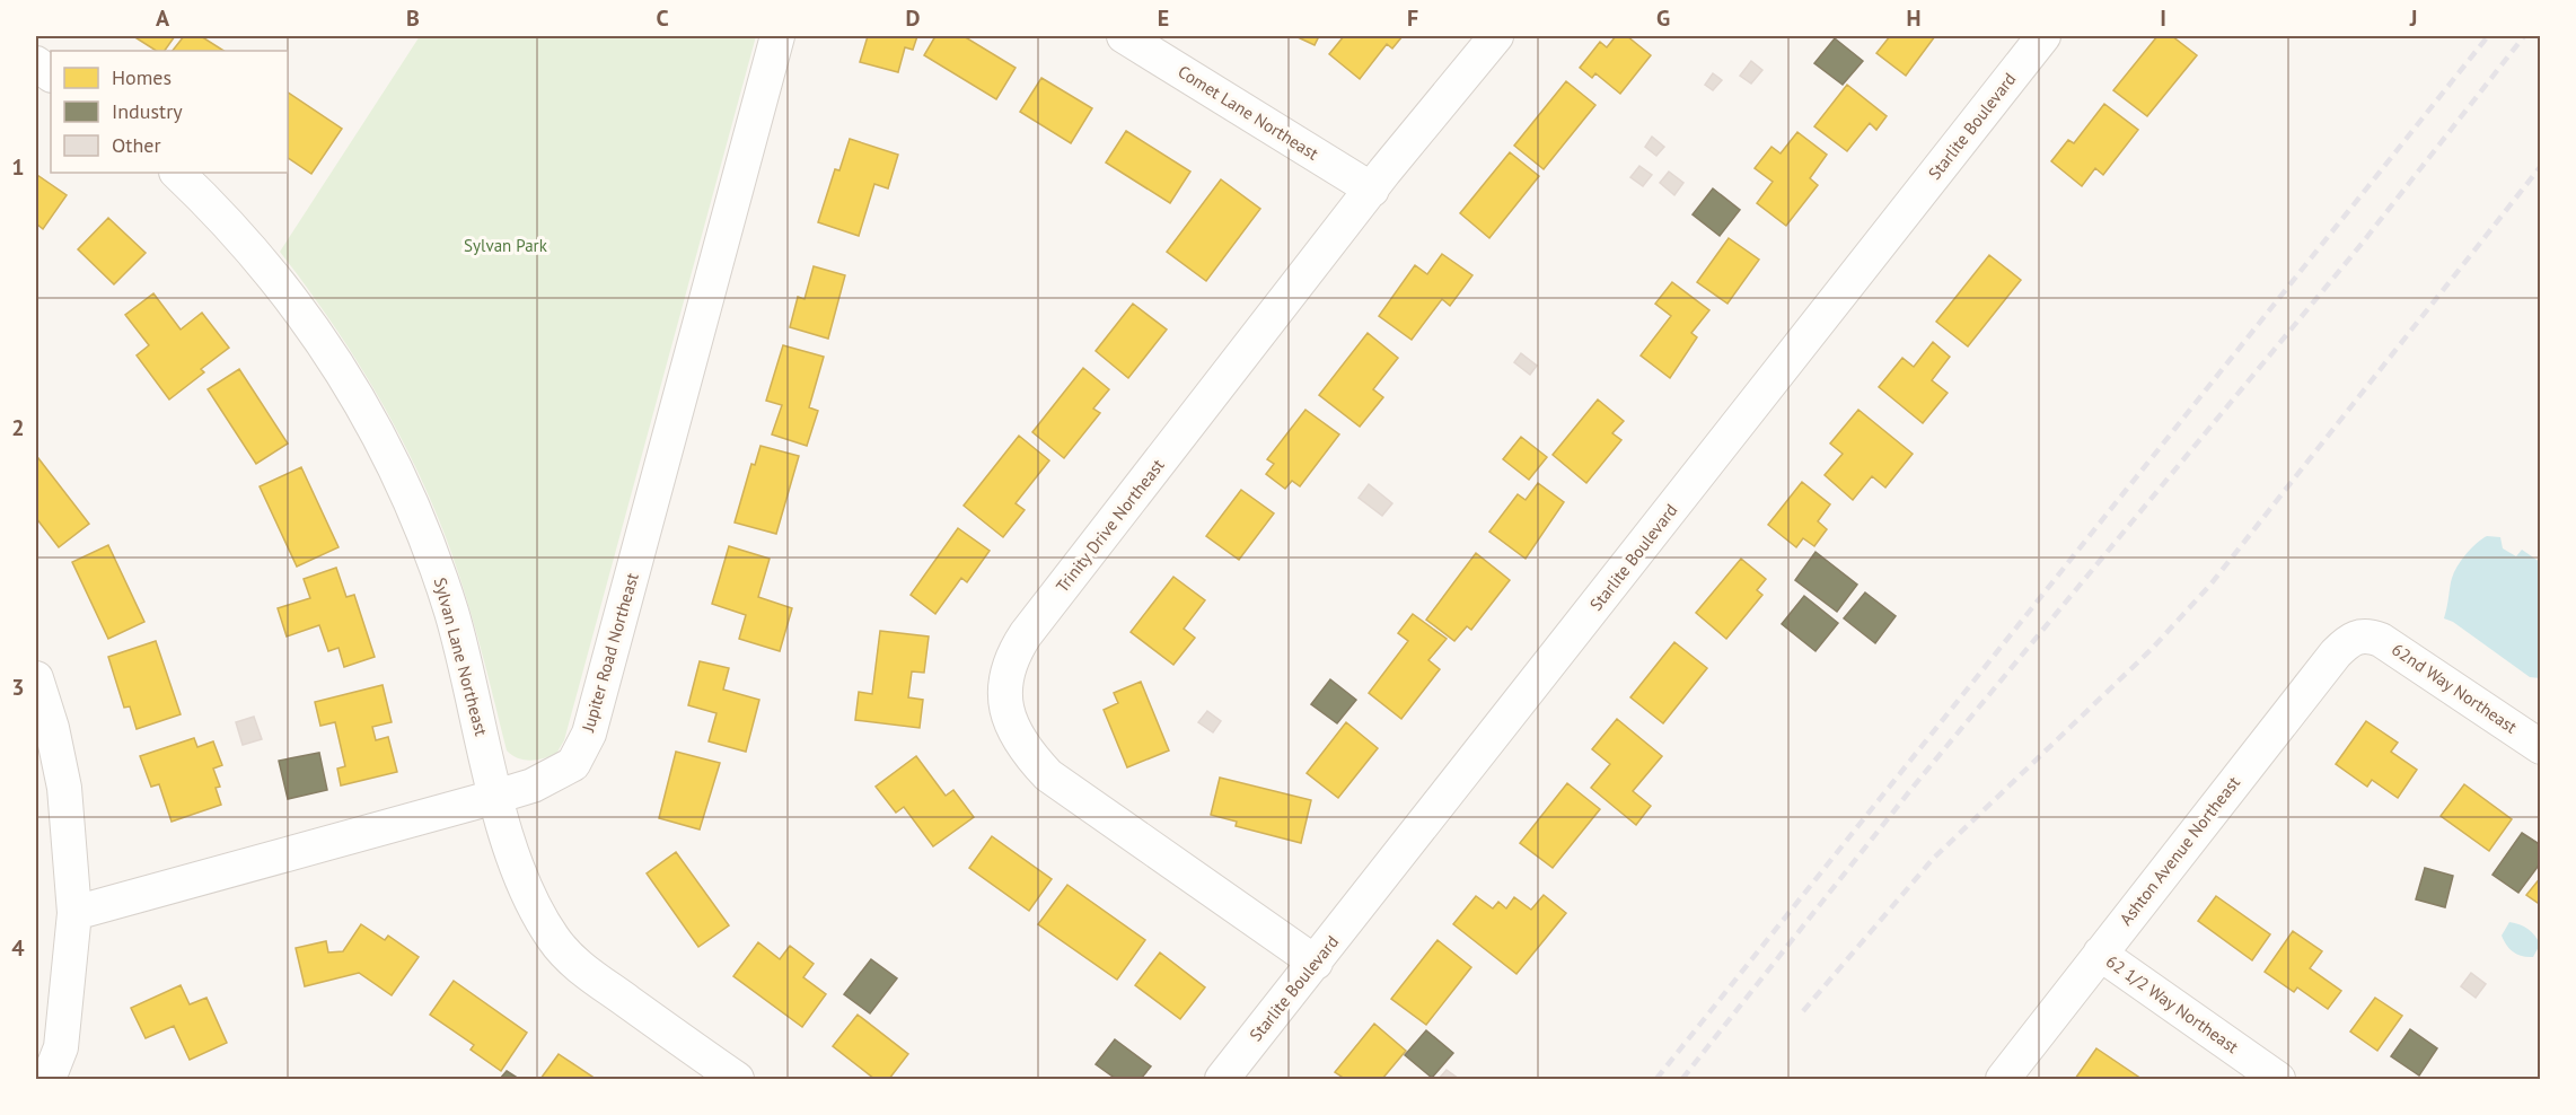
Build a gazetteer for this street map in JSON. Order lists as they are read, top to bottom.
{
  "streets": {
    "street": [
      "Comet Lane Northeast",
      "Starlite Boulevard",
      "Trinity Drive Northeast",
      "Jupiter Road Northeast",
      "Sylvan Lane Northeast",
      "62nd Way Northeast",
      "Ashton Avenue Northeast",
      "62 1/2 Way Northeast"
    ]
  },
  "crossings": [
    ["Comet Lane Northeast", "Trinity Drive Northeast"],
    ["Starlite Boulevard", "Trinity Drive Northeast"],
    ["Jupiter Road Northeast", "Sylvan Lane Northeast"],
    ["62nd Way Northeast", "Ashton Avenue Northeast"],
    ["Ashton Avenue Northeast", "62 1/2 Way Northeast"]
  ],
  "parks": ["Sylvan Park"],
  "legend": ["Homes", "Industry", "Other"],
  "grid": {
    "columns": [
      "A",
      "B",
      "C",
      "D",
      "E",
      "F",
      "G",
      "H",
      "I",
      "J"
    ],
    "rows": [
      "1",
      "2",
      "3",
      "4"
    ]
  }
}
